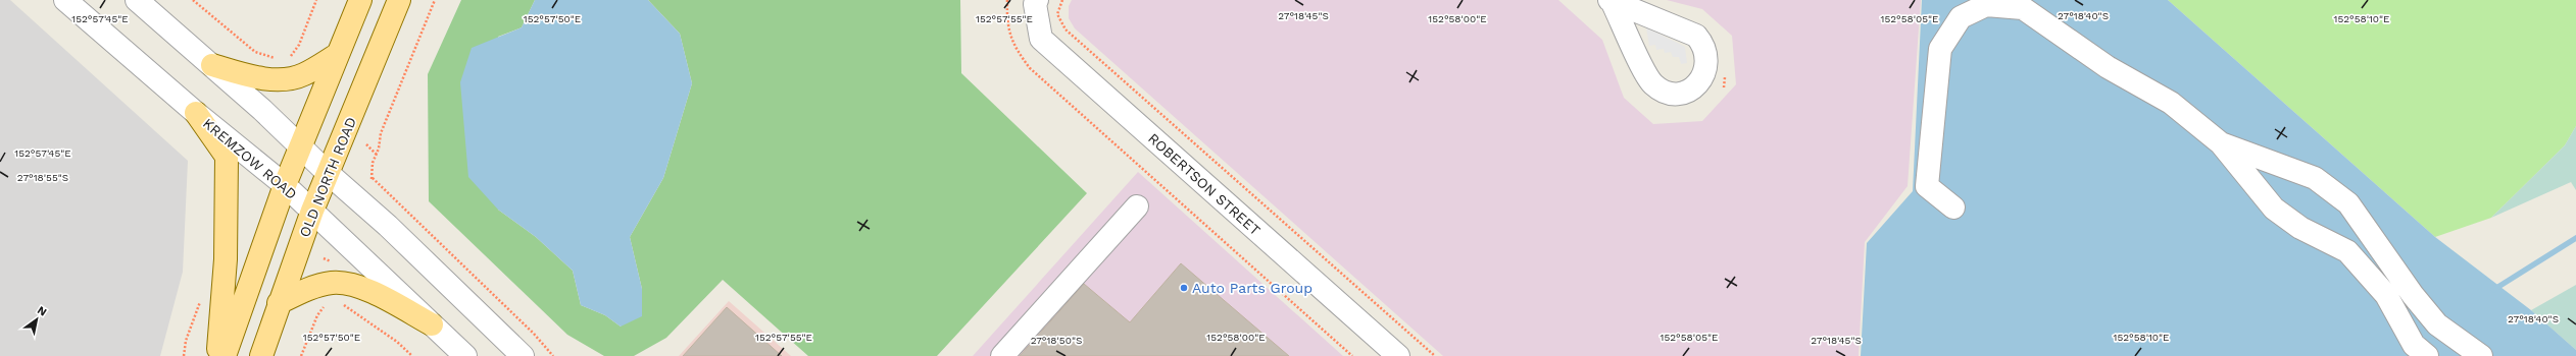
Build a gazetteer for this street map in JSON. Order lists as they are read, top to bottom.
{
  "streets": {
    "main road": ["OLD NORTH ROAD"],
    "street": ["KREMZOW ROAD", "ROBERTSON STREET"]
  },
  "crossings": [
    ["KREMZOW ROAD", "OLD NORTH ROAD"]
  ],
  "places": ["Auto Parts Group"],
  "north": "top right",
  "coordinates": [
    "27°18'45\"S",
    "27°18'40\"S",
    "152°58'10\"E",
    "152°57'45\"E",
    "152°57'50\"E",
    "152°57'55\"E",
    "152°58'00\"E",
    "152°58'05\"E",
    "27°18'55\"S",
    "27°18'50\"S"
  ]
}
